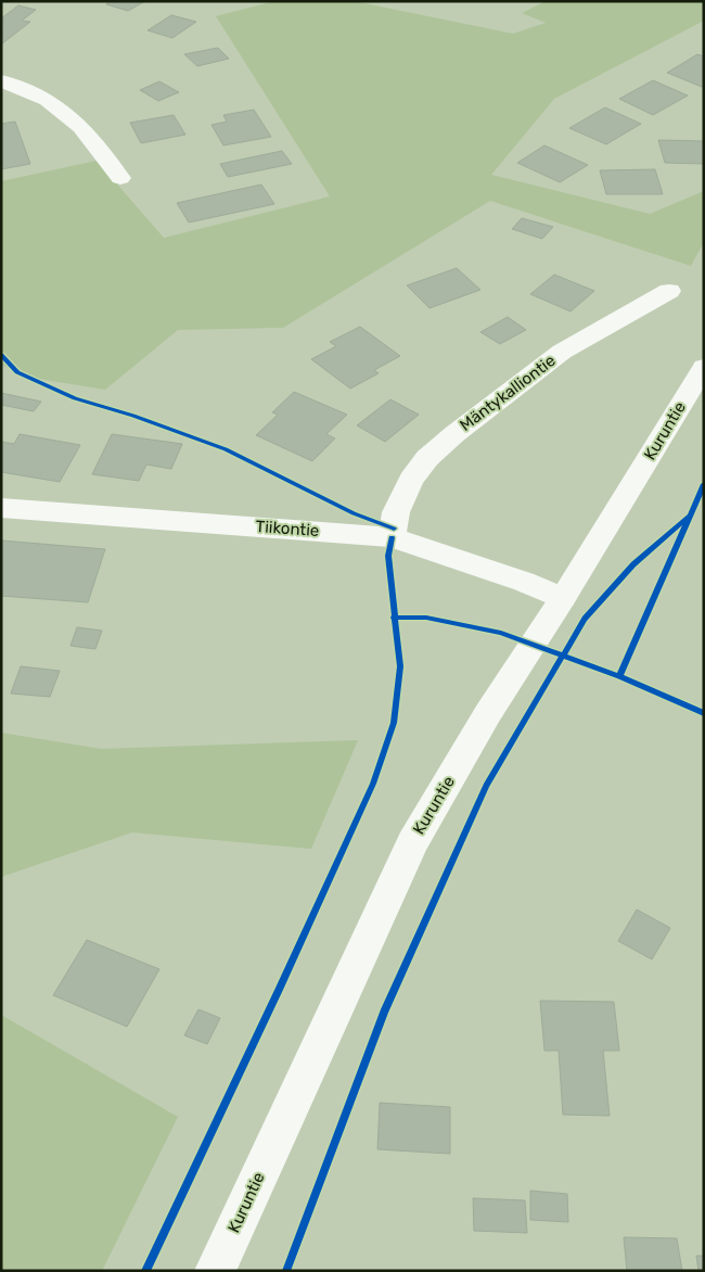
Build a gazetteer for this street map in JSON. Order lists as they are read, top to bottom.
{
  "streets": {
    "street": ["Mäntykalliontie", "Kuruntie", "Tiikontie"]
  },
  "crossings": [
    ["Mäntykalliontie", "Tiikontie"],
    ["Kuruntie", "Tiikontie"]
  ]
}
